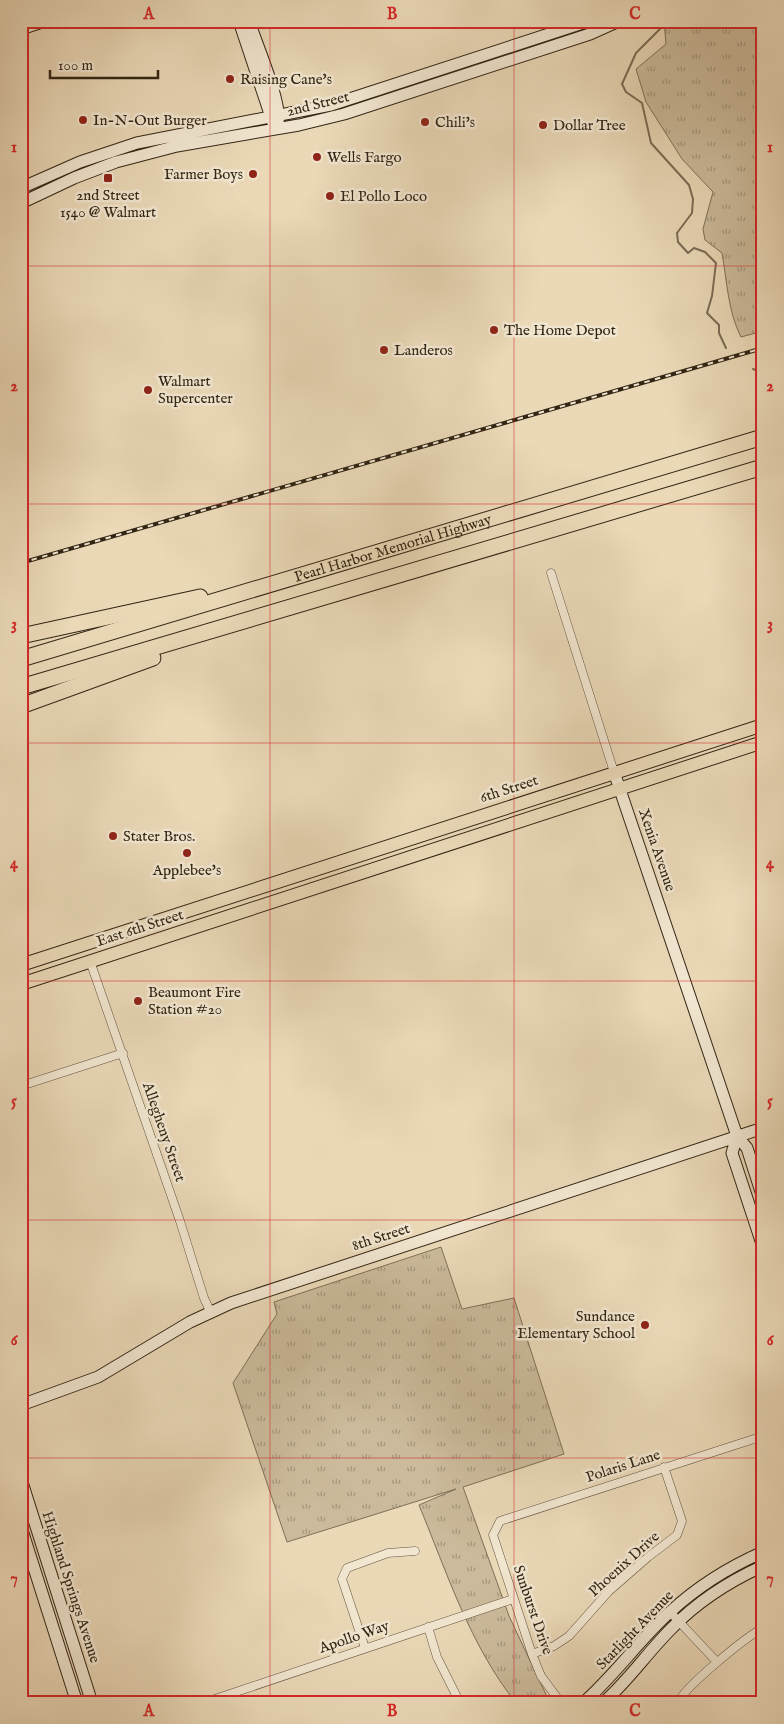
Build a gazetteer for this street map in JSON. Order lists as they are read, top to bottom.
{
  "streets": {
    "highway": ["Pearl Harbor Memorial Highway"],
    "main road": ["6th Street", "East 6th Street"],
    "street": [
      "2nd Street",
      "Xenia Avenue",
      "Allegheny Street",
      "8th Street",
      "Polaris Lane",
      "Phoenix Drive",
      "Highland Springs Avenue",
      "Sunburst Drive",
      "Starlight Avenue",
      "Apollo Way"
    ]
  },
  "crossings": [
    ["6th Street", "Xenia Avenue"],
    ["6th Street", "East 6th Street"],
    ["Xenia Avenue", "East 6th Street"],
    ["Xenia Avenue", "8th Street"],
    ["East 6th Street", "Allegheny Street"],
    ["Allegheny Street", "8th Street"],
    ["Polaris Lane", "Phoenix Drive"],
    ["Polaris Lane", "Sunburst Drive"],
    ["Phoenix Drive", "Sunburst Drive"],
    ["Sunburst Drive", "Apollo Way"]
  ],
  "places": {
    "other": [
      "Raising Cane's",
      "In-N-Out Burger",
      "Chili's",
      "Dollar Tree",
      "Wells Fargo",
      "Farmer Boys",
      "El Pollo Loco",
      "The Home Depot",
      "Landeros",
      "Walmart Supercenter",
      "Stater Bros.",
      "Applebee's",
      "Beaumont Fire Station #20",
      "Sundance Elementary School"
    ],
    "transit": ["2nd Street 1540 @ Walmart"]
  },
  "scale_bar": "100 m",
  "grid": {
    "columns": ["A", "B", "C"],
    "rows": [
      "1",
      "2",
      "3",
      "4",
      "5",
      "6",
      "7"
    ]
  }
}
